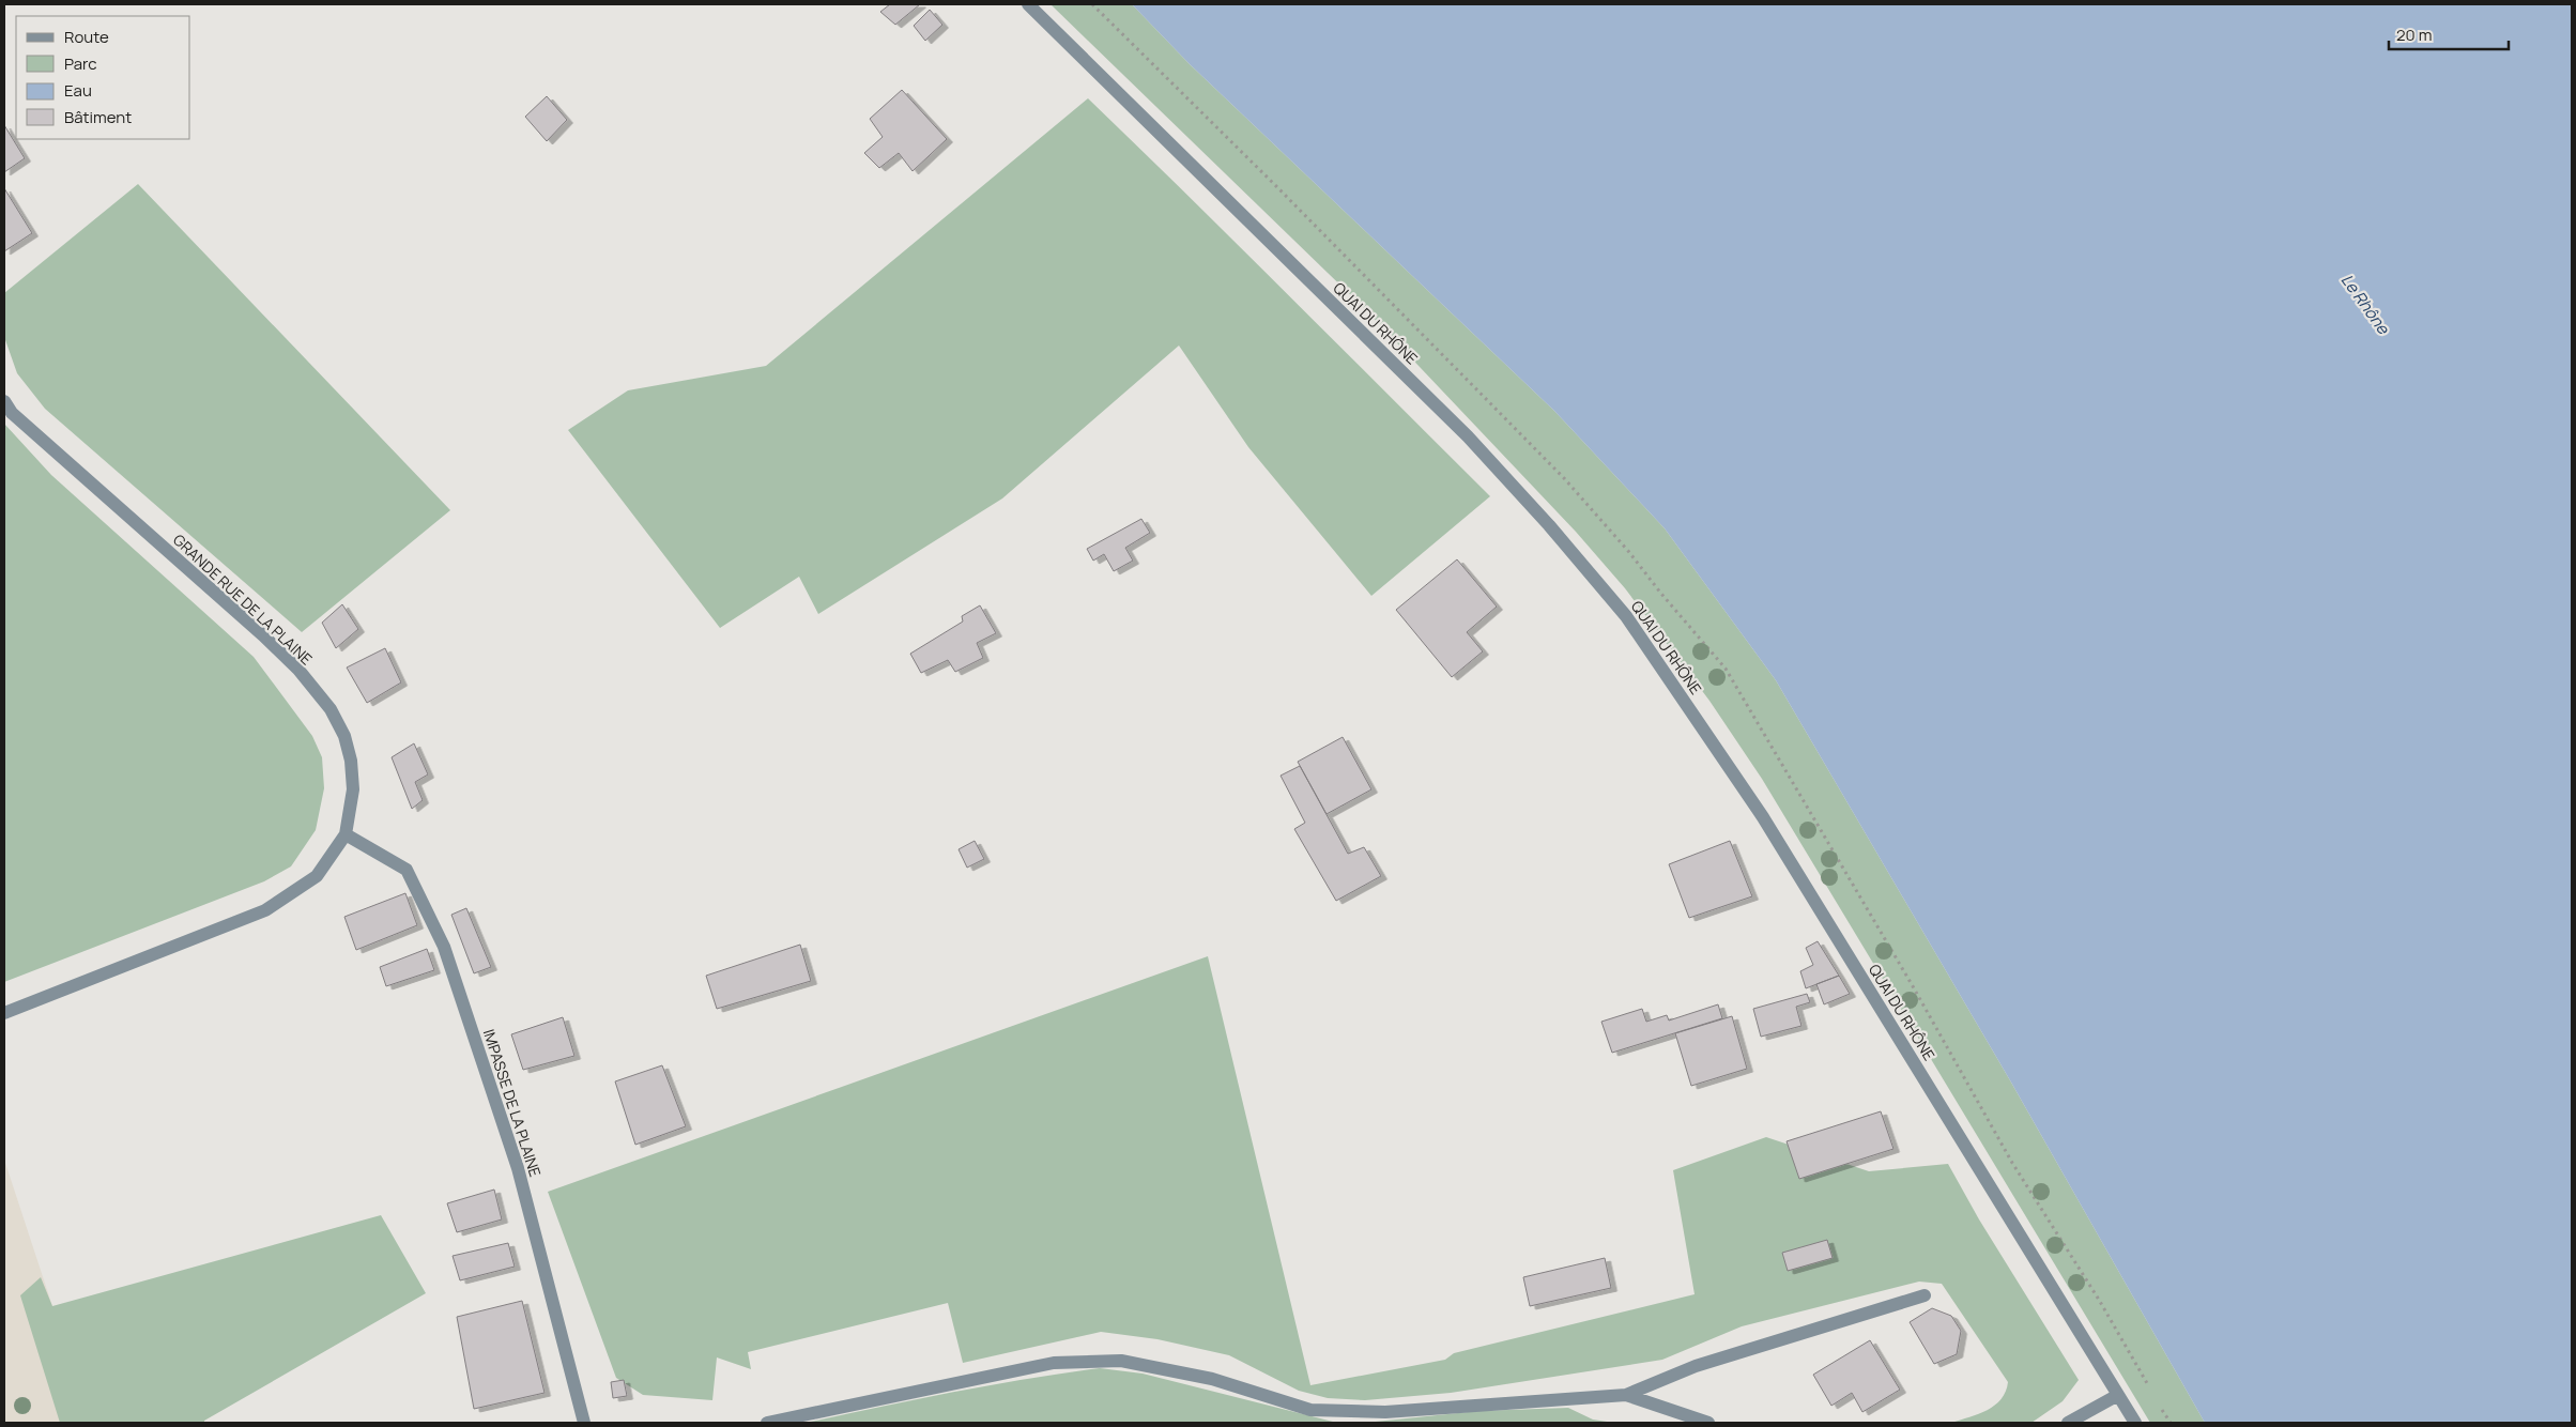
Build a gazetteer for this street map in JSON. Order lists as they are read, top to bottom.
{
  "streets": {
    "street": ["QUAI DU RHÔNE", "GRANDE RUE DE LA PLAINE", "IMPASSE DE LA PLAINE"]
  },
  "crossings": [
    ["GRANDE RUE DE LA PLAINE", "IMPASSE DE LA PLAINE"]
  ],
  "water": ["Le Rhône"],
  "legend": [
    "Route",
    "Parc",
    "Eau",
    "Bâtiment"
  ],
  "scale_bar": "20 m"
}
